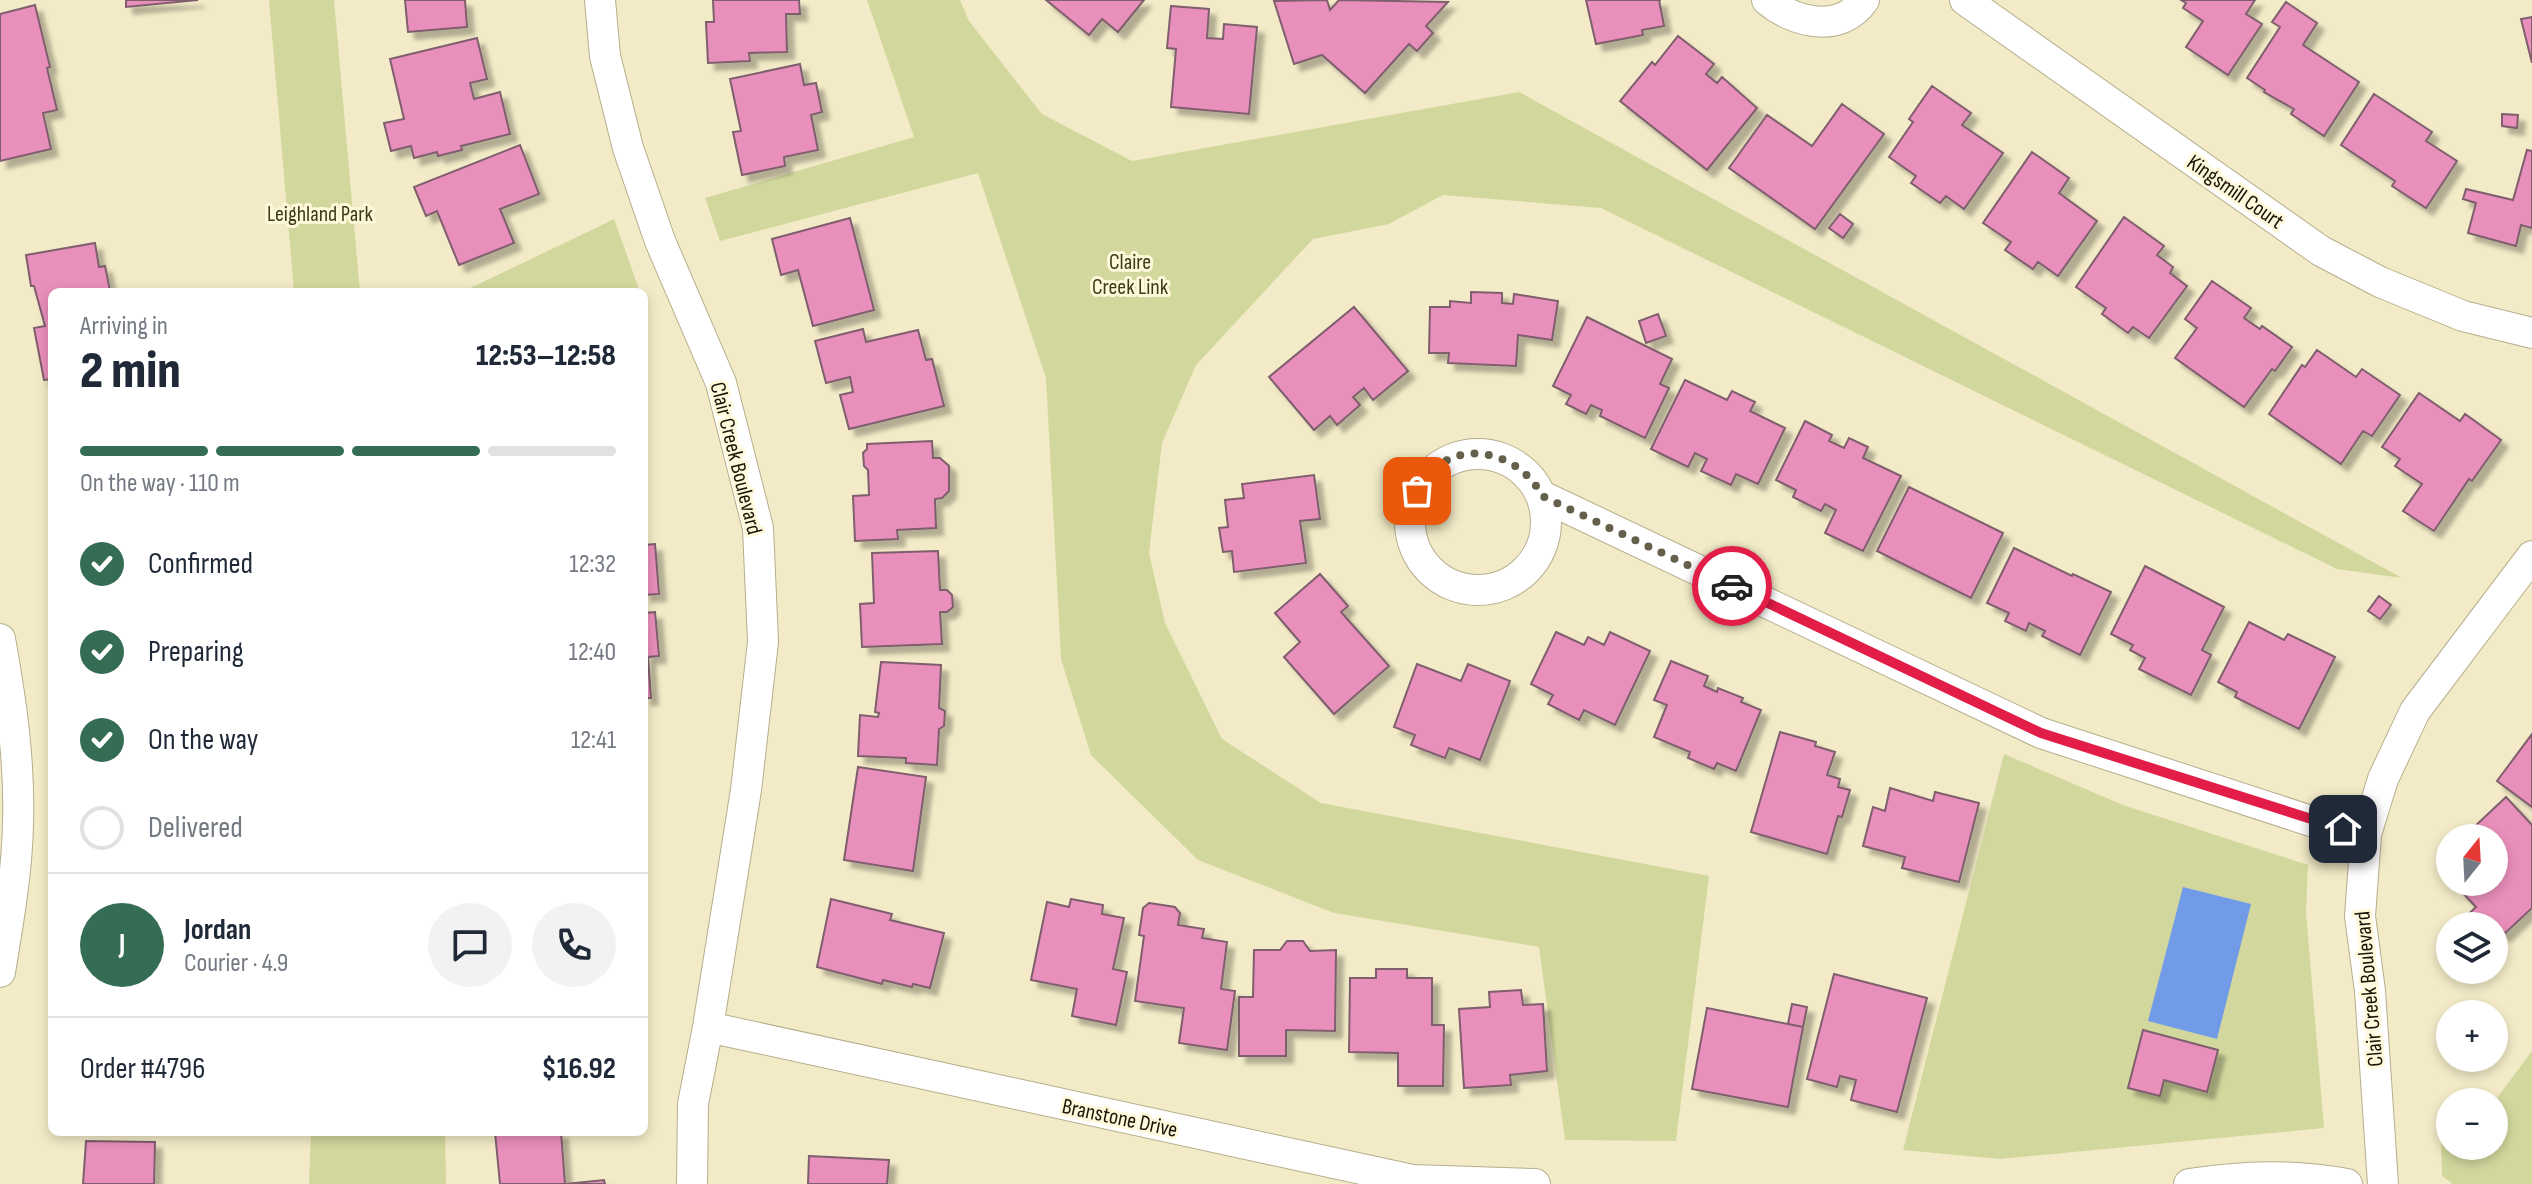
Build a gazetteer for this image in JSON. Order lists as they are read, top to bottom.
{
  "streets": {
    "street": ["Kingsmill Court", "Clair Creek Boulevard", "Branstone Drive"]
  },
  "crossings": [
    ["Clair Creek Boulevard", "Branstone Drive"]
  ],
  "parks": ["Leighland Park", "Claire Creek Link"],
  "north": "top",
  "page": {
    "heading": ["2 min", "Arriving in", "12:53–12:58"],
    "panel": [
      "Jordan",
      "Courier · 4.9",
      "Order #4796",
      "$16.92"
    ],
    "bar": "On the way · 110 m",
    "list": [
      ["Confirmed", "12:32"],
      ["Preparing", "12:40"],
      ["On the way", "12:41"],
      "Delivered"
    ],
    "map_buttons": ["+", "−"],
    "round": "J"
  }
}
